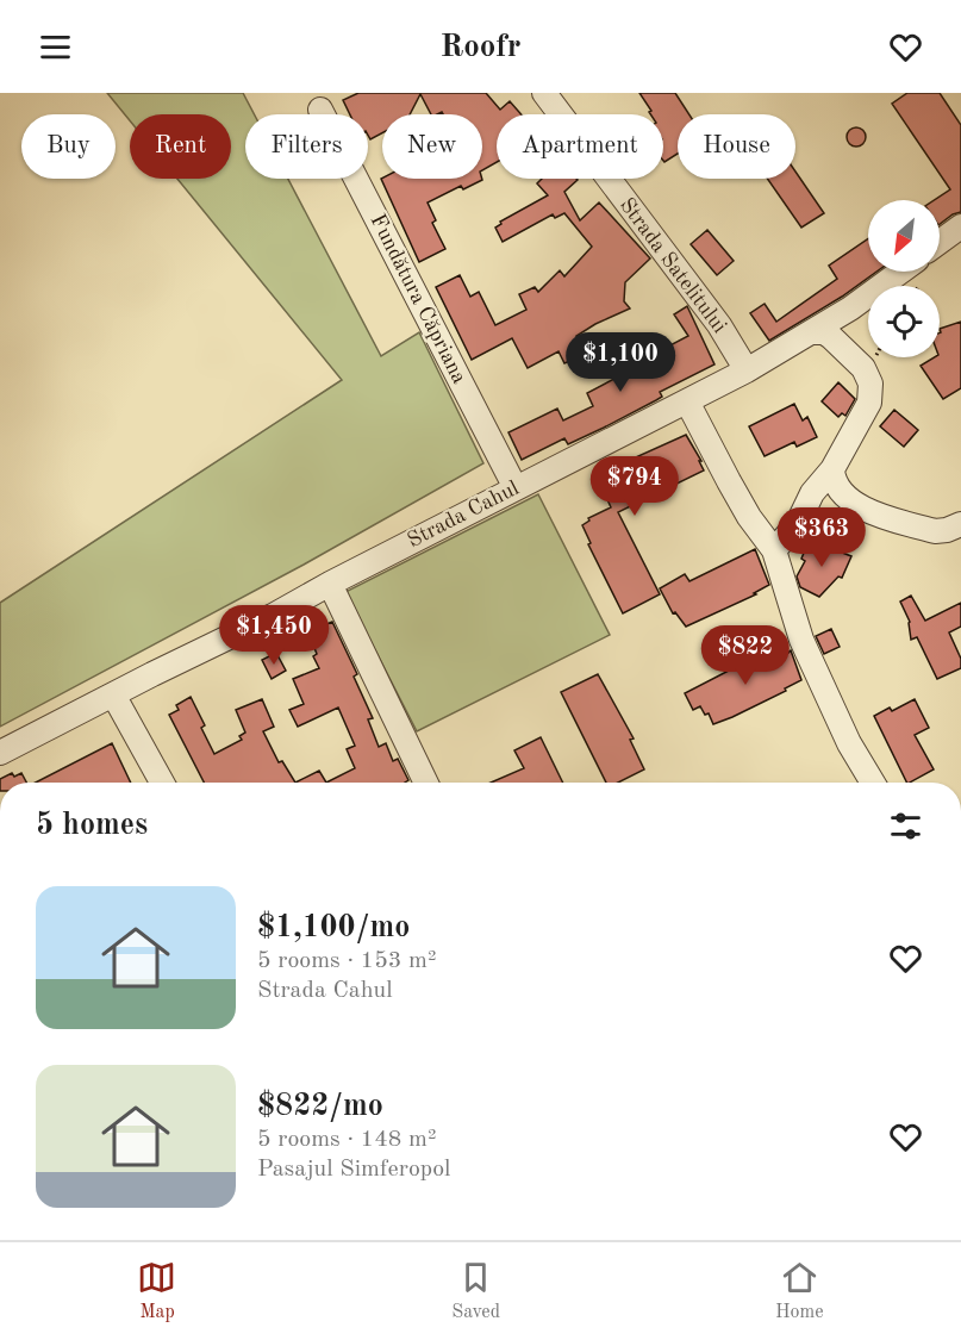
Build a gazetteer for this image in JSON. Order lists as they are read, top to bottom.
{
  "streets": {
    "street": ["Strada Satelitului", "Fundătura Căpriana", "Strada Cahul"]
  },
  "crossings": [
    ["Strada Satelitului", "Strada Cahul"],
    ["Fundătura Căpriana", "Strada Cahul"]
  ],
  "north": "bottom left",
  "page": {
    "header": "Roofr",
    "chip": [
      "Buy",
      "Rent",
      "Filters",
      "New",
      "Apartment",
      "House"
    ],
    "price": [
      "$1,100",
      "$794",
      "$363",
      "$1,450",
      "$822"
    ],
    "heading": "5 homes",
    "list": [
      {
        "name": "$1,100/mo",
        "note": "5 rooms · 153 m² · Strada Cahul"
      },
      {
        "name": "$822/mo",
        "note": "5 rooms · 148 m² · Pasajul Simferopol"
      }
    ],
    "tabs": ["Map", "Saved", "Home"]
  }
}
